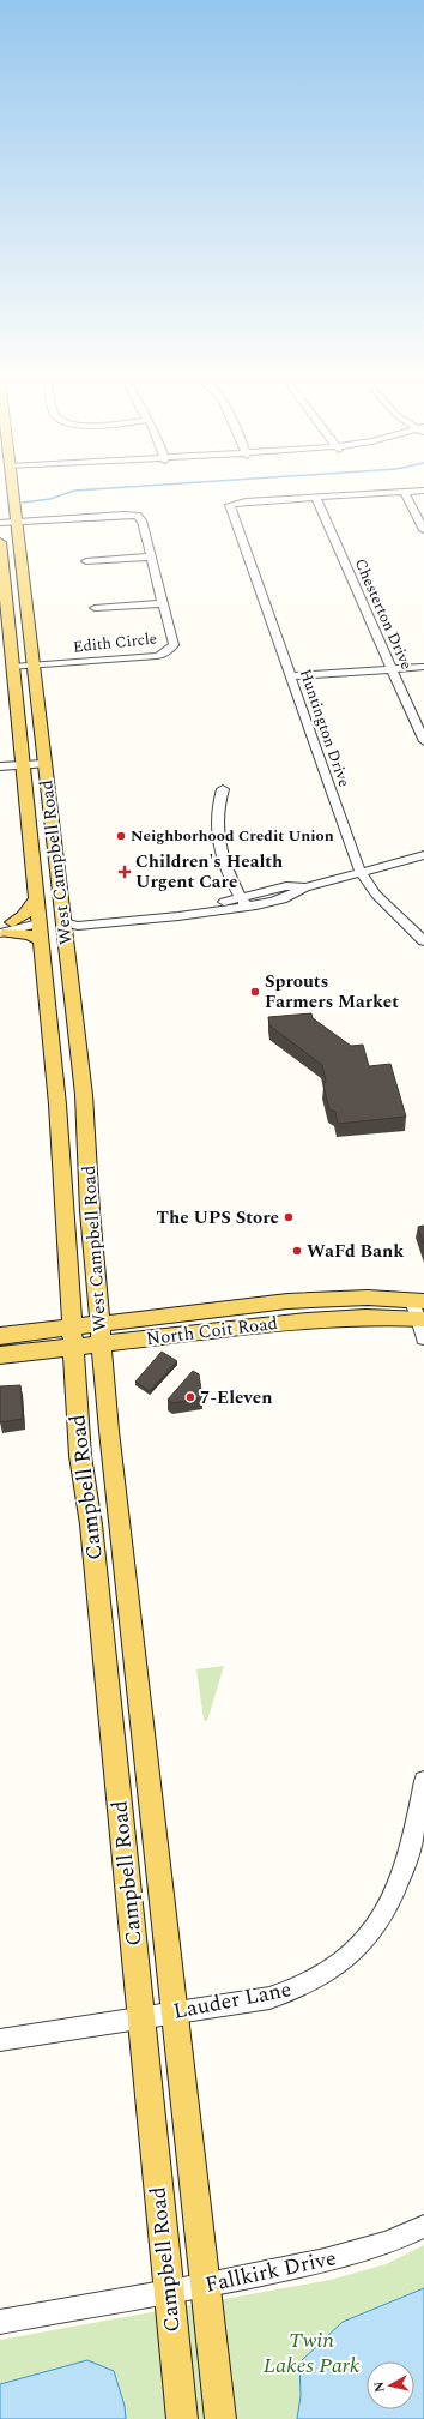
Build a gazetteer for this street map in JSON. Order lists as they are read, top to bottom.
{
  "streets": {
    "main road": ["West Campbell Road", "North Coit Road", "Campbell Road"],
    "street": [
      "Chesterton Drive",
      "Edith Circle",
      "Huntington Drive",
      "Lauder Lane",
      "Fallkirk Drive"
    ]
  },
  "crossings": [
    ["Chesterton Drive", "Huntington Drive"],
    ["Edith Circle", "West Campbell Road"],
    ["West Campbell Road", "North Coit Road"],
    ["West Campbell Road", "Campbell Road"],
    ["North Coit Road", "Campbell Road"],
    ["Campbell Road", "Lauder Lane"],
    ["Campbell Road", "Fallkirk Drive"]
  ],
  "parks": ["Twin Lakes Park"],
  "places": {
    "other": [
      "Neighborhood Credit Union",
      "Sprouts Farmers Market",
      "The UPS Store",
      "WaFd Bank",
      "7-Eleven"
    ],
    "health": ["Children's Health Urgent Care"]
  },
  "north": "left"
}
